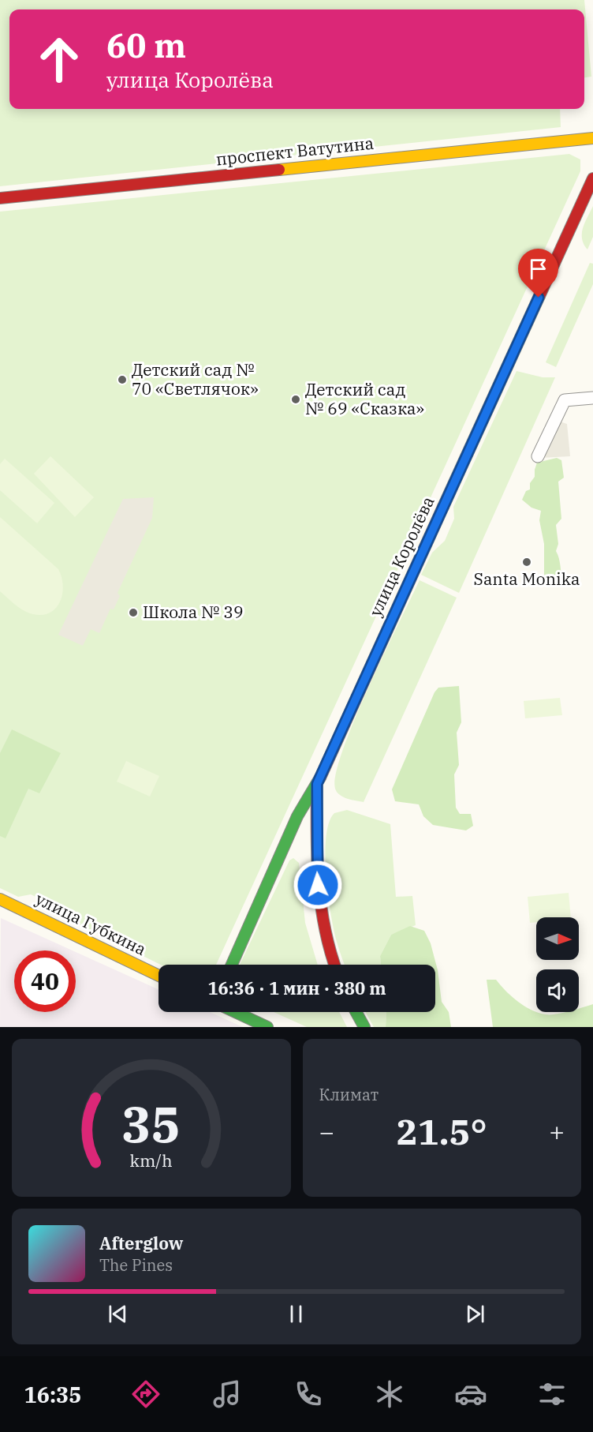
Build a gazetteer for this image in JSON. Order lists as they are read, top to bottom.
{
  "streets": {
    "street": ["проспект Ватутина", "улица Королёва", "улица Губкина"]
  },
  "places": [
    "Детский сад № 70 «Светлячок»",
    "Детский сад № 69 «Сказка»",
    "Santa Monika",
    "Школа № 39"
  ],
  "north": "right",
  "page": {
    "turn": ["60 m", "улица Королёва"],
    "limit": "40",
    "trip": "16:36 · 1 мин · 380 m",
    "tile": "Климат",
    "heat": ["−", "21.5°", "+"],
    "song": ["Afterglow", "The Pines"],
    "tabs": "16:35",
    "gauge": ["35", "km/h"]
  }
}
